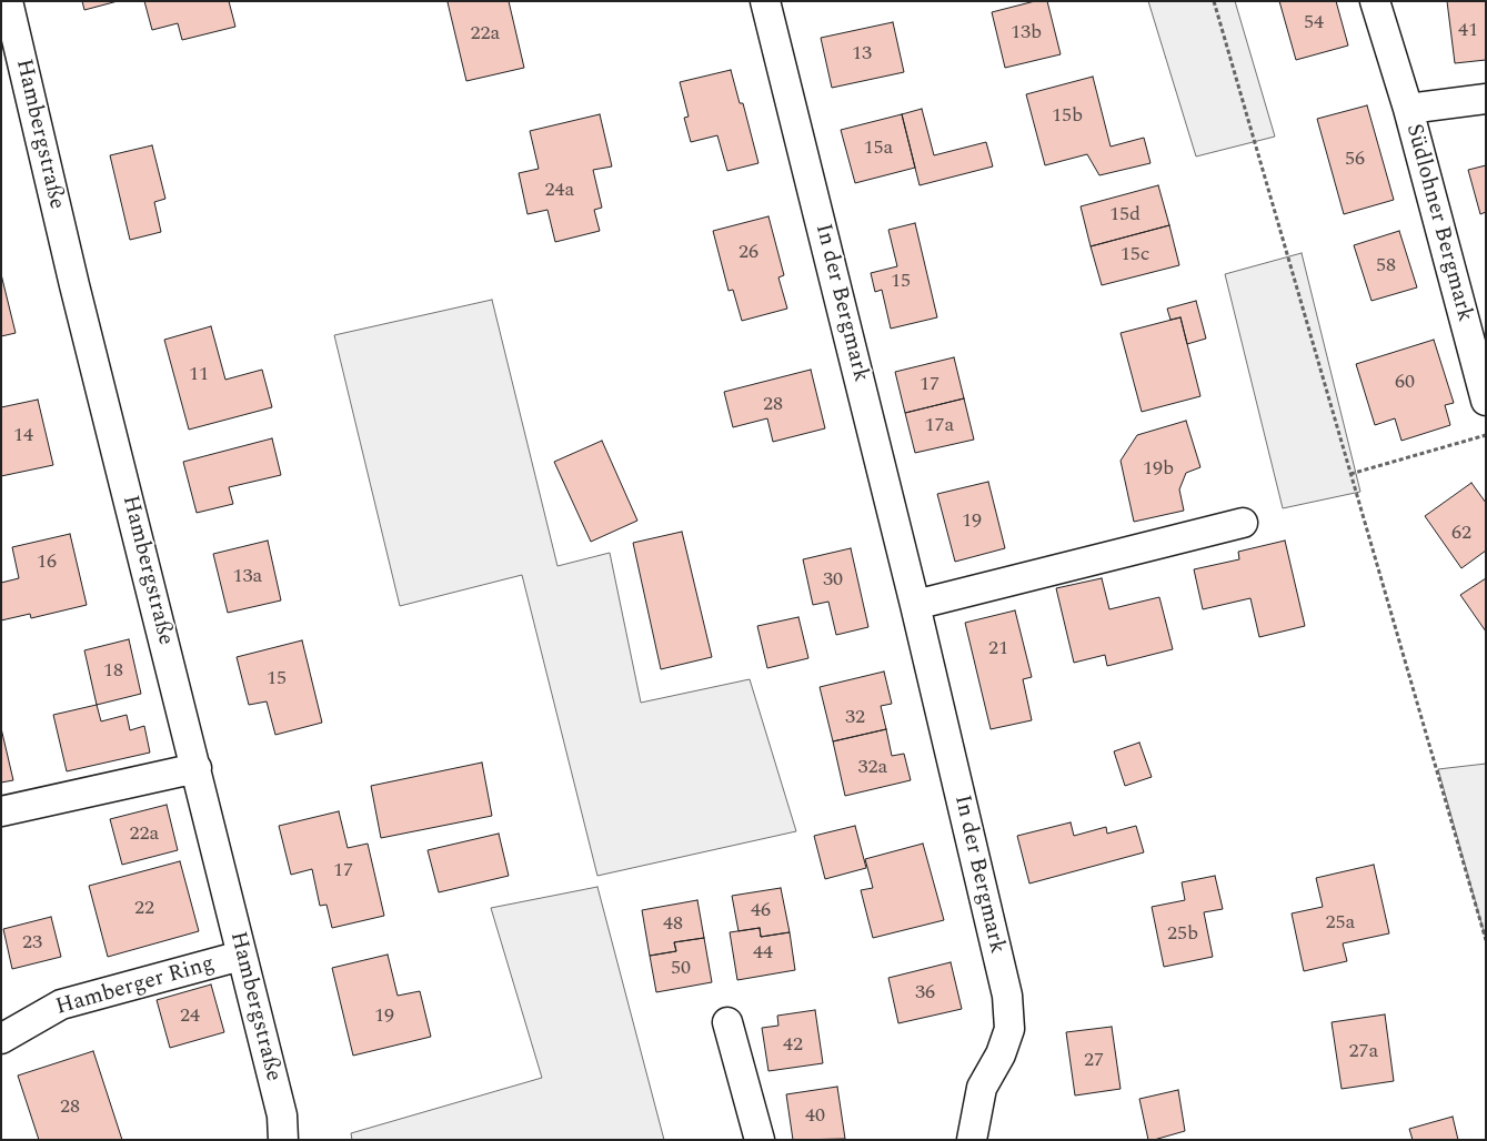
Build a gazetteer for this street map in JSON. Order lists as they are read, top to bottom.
{
  "streets": {
    "street": [
      "Hambergstraße",
      "Südlohner Bergmark",
      "In der Bergmark",
      "Hamberger Ring"
    ]
  },
  "crossings": [
    ["Hambergstraße", "Hamberger Ring"]
  ],
  "house_numbers": [
    "54",
    "41",
    "13b",
    "22a",
    "13",
    "15b",
    "15a",
    "56",
    "24a",
    "15d",
    "26",
    "15c",
    "58",
    "15",
    "11",
    "60",
    "17",
    "28",
    "17a",
    "14",
    "19b",
    "19",
    "62",
    "16",
    "13a",
    "30",
    "21",
    "18",
    "15",
    "32",
    "32a",
    "22a",
    "17",
    "22",
    "46",
    "25a",
    "48",
    "25b",
    "23",
    "44",
    "50",
    "36",
    "24",
    "19",
    "42",
    "27a",
    "27",
    "28",
    "40"
  ]
}
